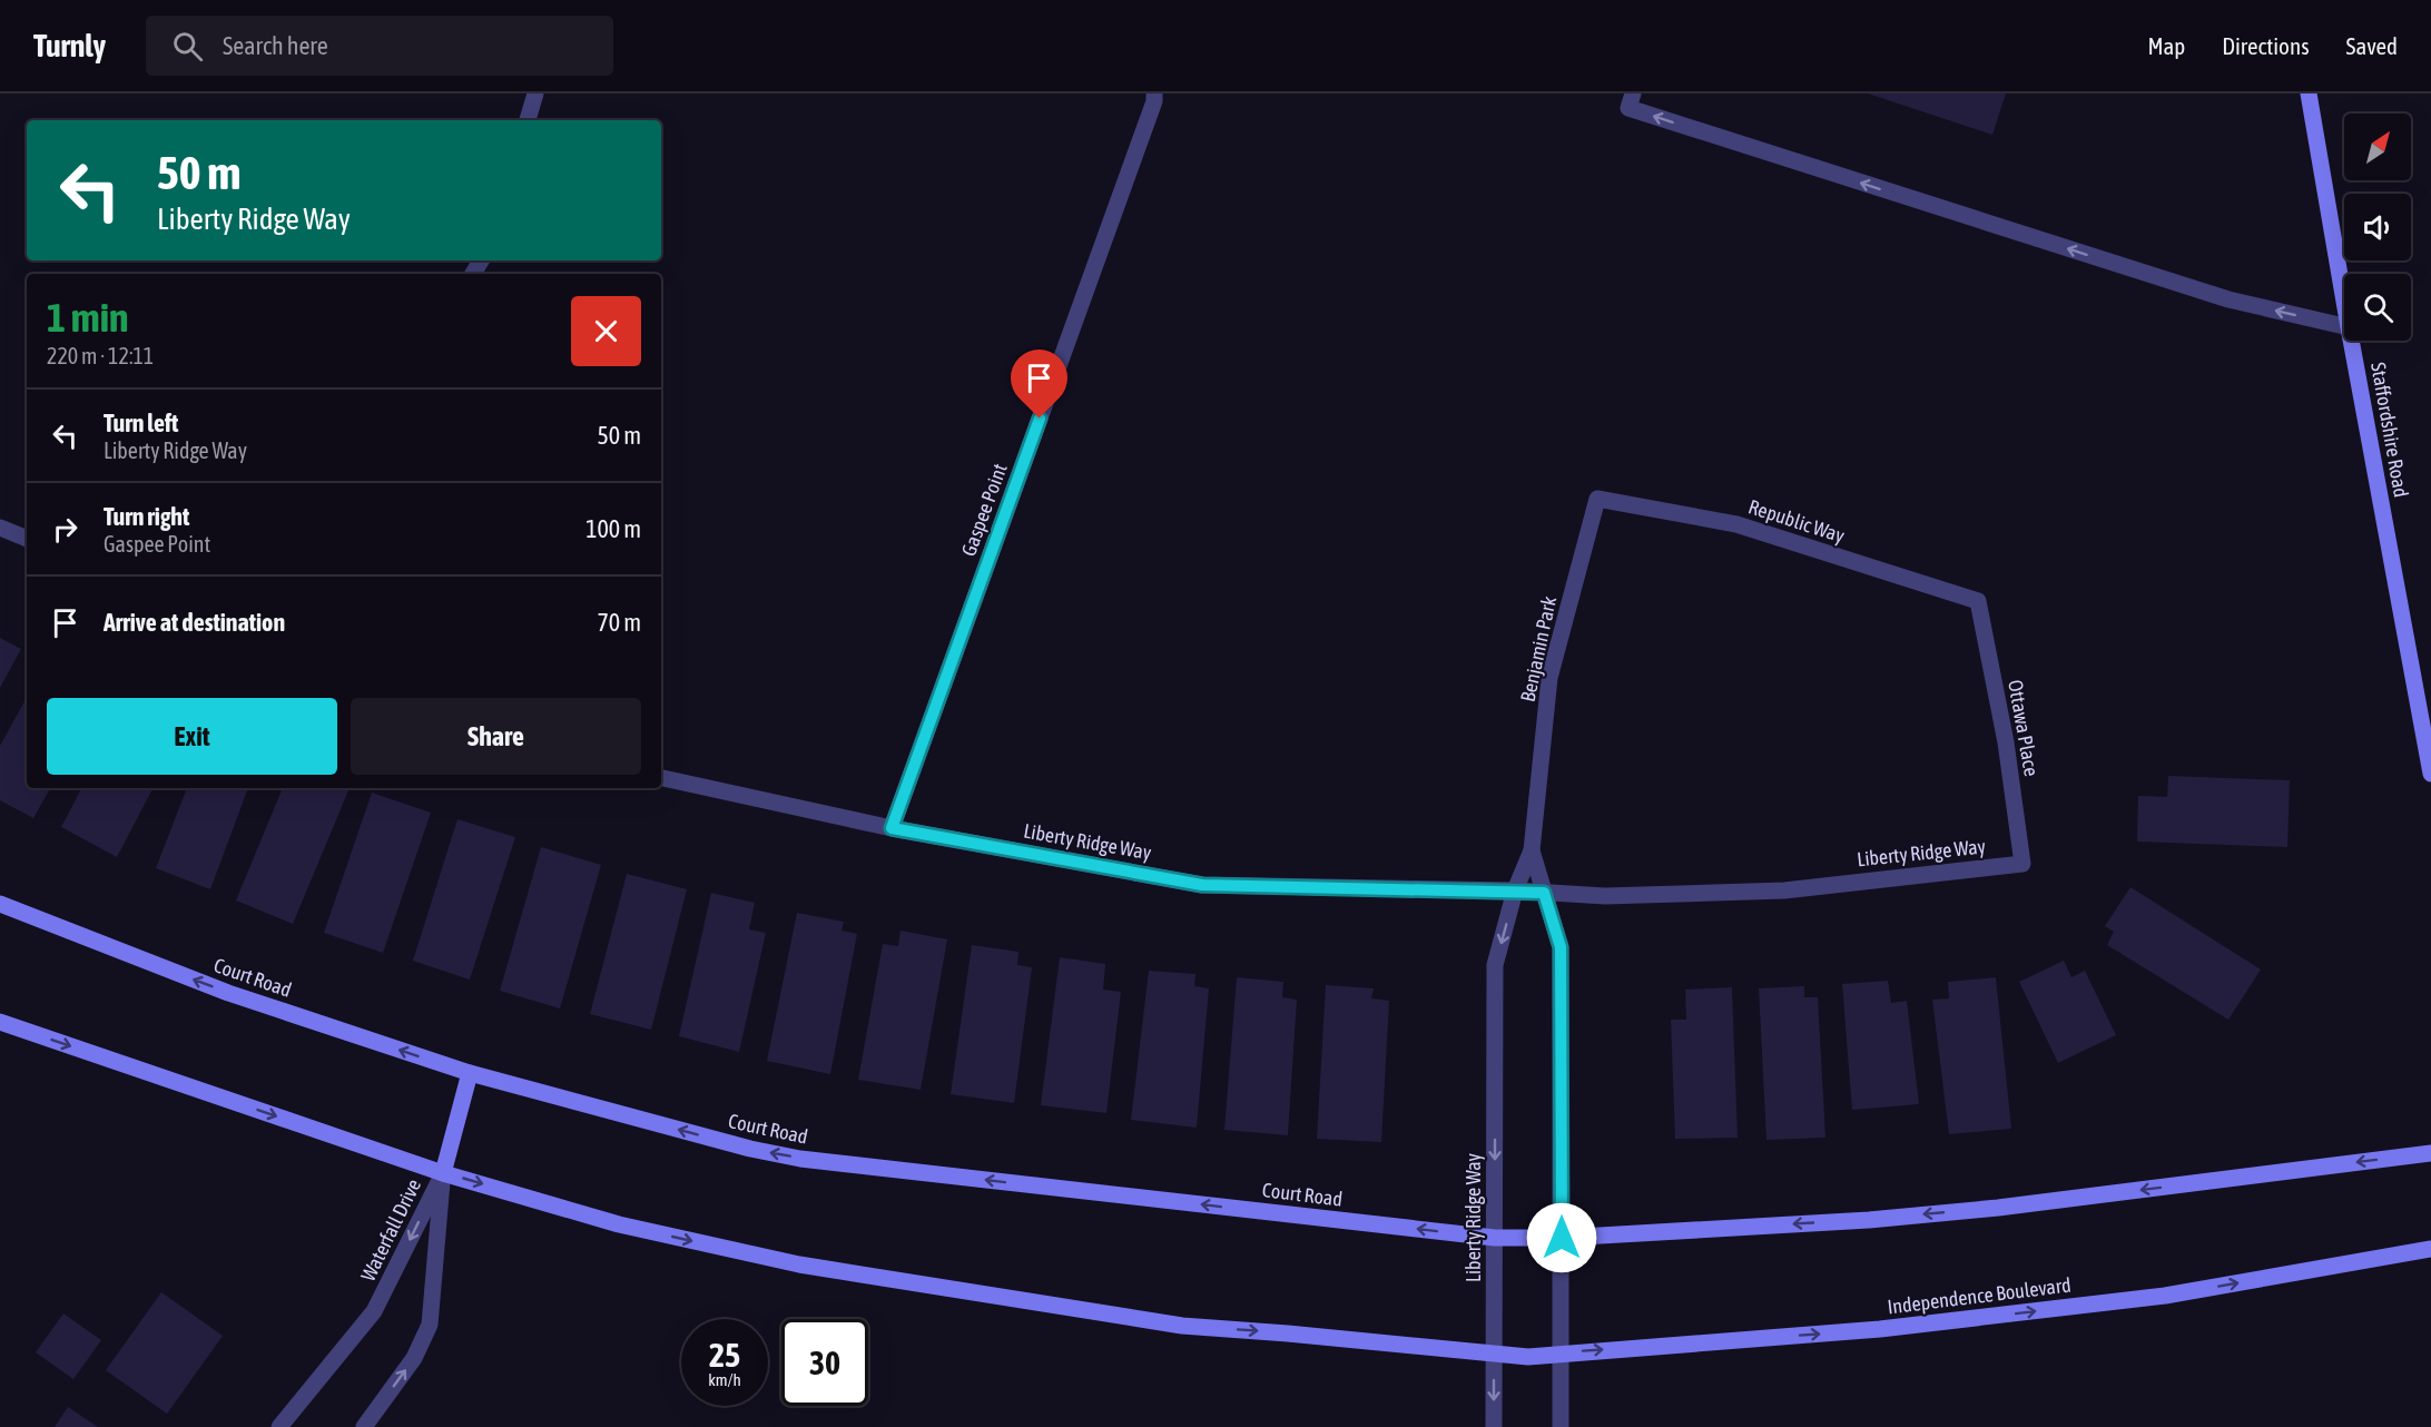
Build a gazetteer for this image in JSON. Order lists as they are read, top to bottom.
{
  "streets": {
    "main road": ["Staffordshire Road", "Court Road", "Independence Boulevard"],
    "street": [
      "Gaspee Point",
      "Republic Way",
      "Benjamin Park",
      "Ottawa Place",
      "Liberty Ridge Way",
      "Waterfall Drive"
    ]
  },
  "crossings": [
    ["Gaspee Point", "Liberty Ridge Way"],
    ["Republic Way", "Benjamin Park"],
    ["Republic Way", "Ottawa Place"],
    ["Benjamin Park", "Liberty Ridge Way"],
    ["Ottawa Place", "Liberty Ridge Way"],
    ["Liberty Ridge Way", "Court Road"],
    ["Liberty Ridge Way", "Independence Boulevard"]
  ],
  "north": "top right",
  "page": {
    "header": "Turnly",
    "search": "Search here",
    "nav": ["Map", "Directions", "Saved"],
    "turn": ["50 m", "Liberty Ridge Way"],
    "heading": ["1 min", "220 m · 12:11"],
    "list": [
      {
        "name": "Turn left",
        "note": "Liberty Ridge Way",
        "value": "50 m"
      },
      {
        "name": "Turn right",
        "note": "Gaspee Point",
        "value": "100 m"
      },
      {
        "name": "Arrive at destination",
        "value": "70 m"
      }
    ],
    "buttons": ["Exit", "Share"],
    "speed": "25 km/h",
    "limit": "30"
  }
}
